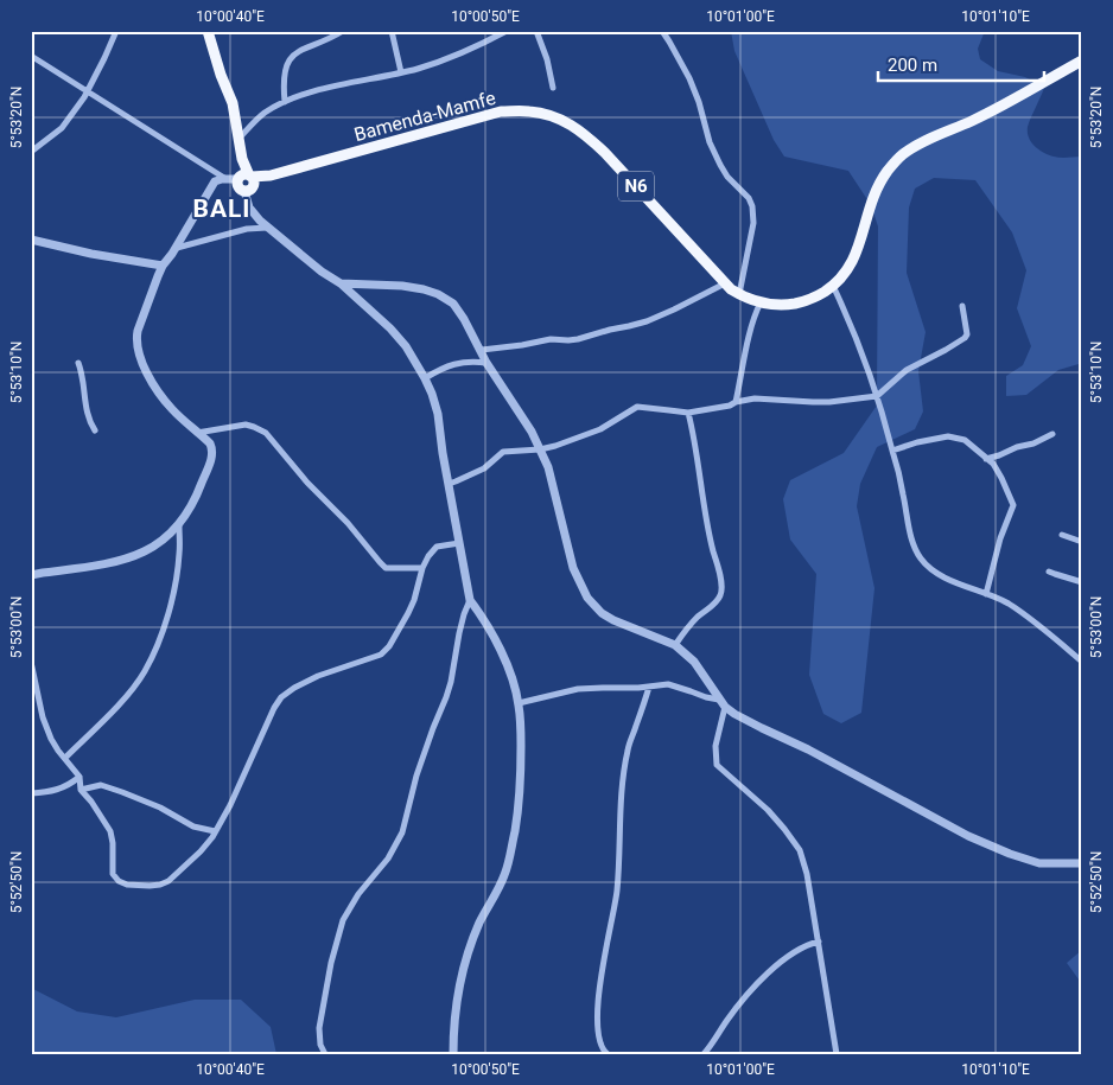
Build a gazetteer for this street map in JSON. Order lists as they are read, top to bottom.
{
  "streets": {
    "highway": ["Bamenda-Mamfe", "N6"]
  },
  "districts": ["BALI"],
  "scale_bar": "200 m",
  "coordinates": [
    "10°00'40\"E",
    "10°00'50\"E",
    "10°01'00\"E",
    "10°01'10\"E",
    "5°53'20\"N",
    "5°53'10\"N",
    "5°53'00\"N",
    "5°52'50\"N"
  ]
}
